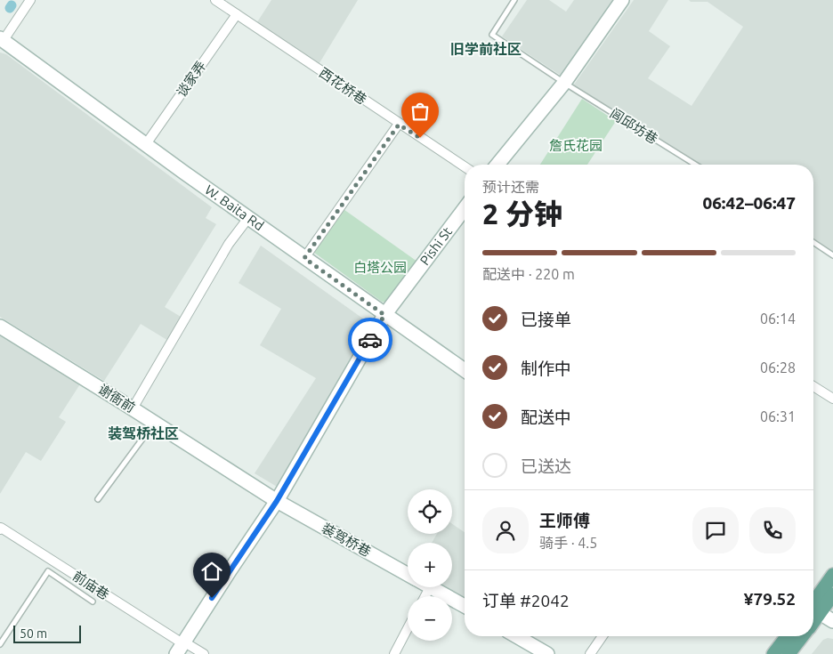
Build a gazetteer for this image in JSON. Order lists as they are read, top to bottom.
{
  "streets": {
    "street": [
      "谈家弄",
      "西花桥巷",
      "W. Baita Rd",
      "Pishi St",
      "谢衙前",
      "装驾桥巷",
      "前庙巷"
    ],
    "lane": ["闾邱坊巷"]
  },
  "crossings": [
    ["谈家弄", "西花桥巷"],
    ["谈家弄", "W. Baita Rd"],
    ["W. Baita Rd", "Pishi St"],
    ["Pishi St", "谢衙前"],
    ["Pishi St", "装驾桥巷"],
    ["Pishi St", "前庙巷"],
    ["谢衙前", "装驾桥巷"]
  ],
  "districts": ["旧学前社区", "装驾桥社区"],
  "parks": ["詹氏花园", "白塔公园"],
  "scale_bar": "50 m",
  "page": {
    "heading": ["2 分钟", "预计还需", "06:42–06:47"],
    "panel": [
      "王师傅",
      "骑手 · 4.5",
      "订单 #2042",
      "¥79.52"
    ],
    "bar": "配送中 · 220 m",
    "list": [
      ["已接单", "06:14"],
      ["制作中", "06:28"],
      ["配送中", "06:31"],
      "已送达"
    ],
    "map_buttons": ["+", "−"],
    "scale": "50 m"
  }
}
